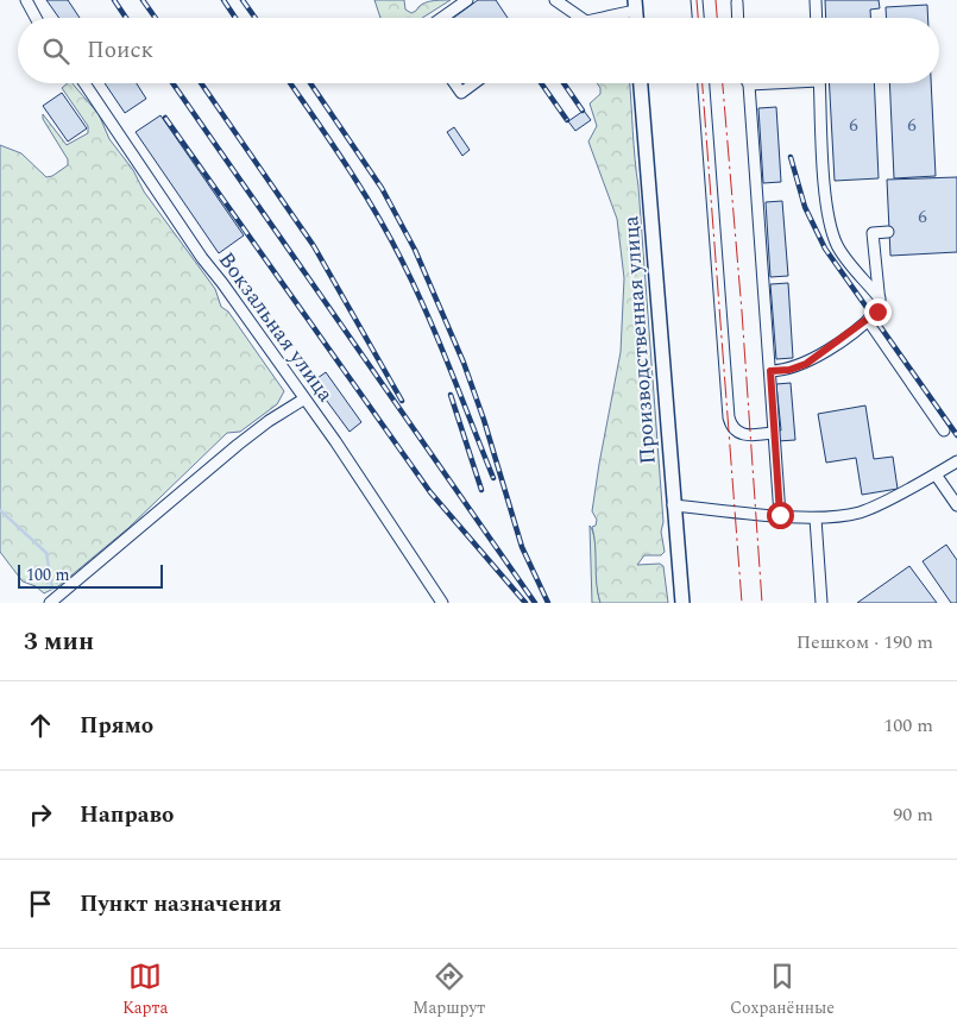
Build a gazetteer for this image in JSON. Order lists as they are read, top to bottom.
{
  "streets": {
    "main road": ["Производственная улица"],
    "street": ["Вокзальная улица"]
  },
  "house_numbers": ["6", "6", "6"],
  "scale_bar": "100 m",
  "page": {
    "search": "Поиск",
    "scale": "100 m",
    "heading": ["3 мин", "Пешком · 190 m"],
    "list": [
      ["Прямо", "100 m"],
      ["Направо", "90 m"],
      "Пункт назначения"
    ],
    "nav": ["Карта", "Маршрут", "Сохранённые"]
  }
}
